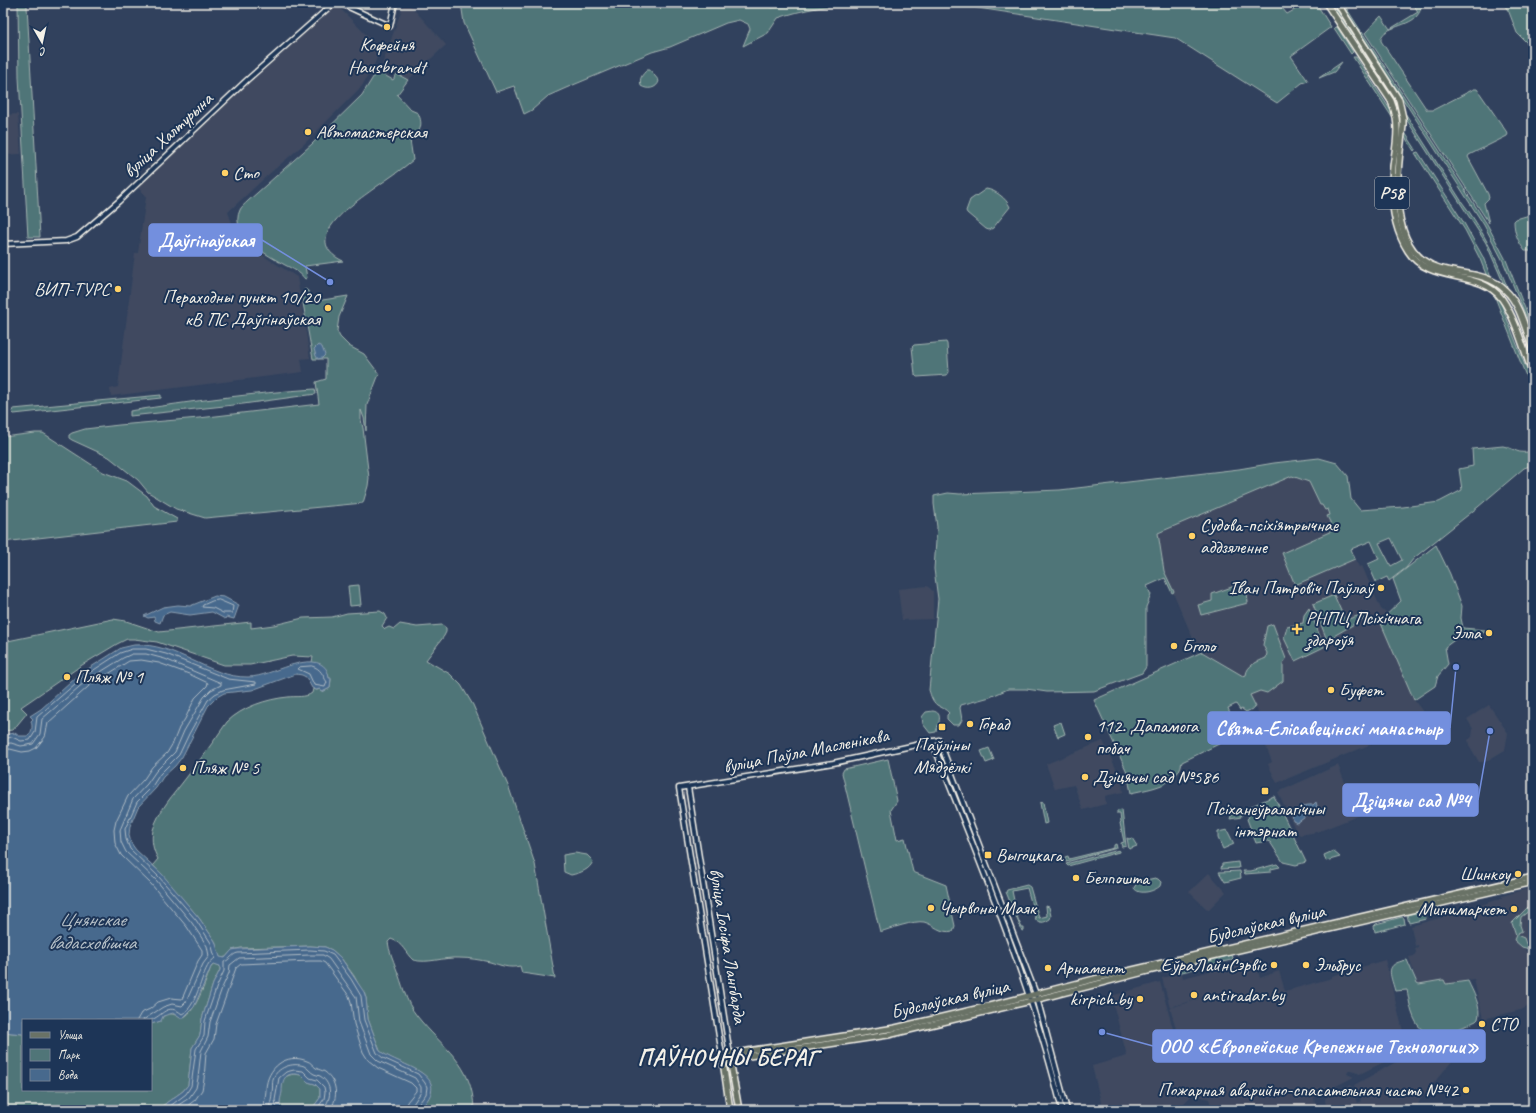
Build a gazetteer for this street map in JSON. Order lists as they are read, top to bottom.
{
  "streets": {
    "main road": ["Р58", "Будслаўская вуліца", "вуліца Іосіфа Лангбарда"],
    "street": ["вуліца Халтурына", "вуліца Паўла Масленікава"]
  },
  "crossings": [
    ["вуліца Паўла Масленікава", "Будслаўская вуліца"],
    ["вуліца Паўла Масленікава", "вуліца Іосіфа Лангбарда"],
    ["Будслаўская вуліца", "вуліца Іосіфа Лангбарда"]
  ],
  "districts": ["ПАЎНОЧНЫ БЕРАГ"],
  "water": ["Цнянскае вадасховішча"],
  "places": {
    "other": [
      "Кофейня Hausbrandt",
      "Автомастерская",
      "Сто",
      "Даўгінаўская",
      "ВИП-ТУРС",
      "Пераходны пункт 10/20 кВ ПС Даўгінаўская",
      "Судова-псіхіятрычнае аддзяленне",
      "Іван Пятровіч Паўлаў",
      "Элла",
      "Бголо",
      "Свята-Елісавецінскі манастыр",
      "Пляж № 1",
      "Буфет",
      "Горад",
      "Дзіцячы сад №4",
      "112. Дапамога побач",
      "Пляж № 5",
      "Дзіцячы сад №586",
      "Шинкоу",
      "Белпошта",
      "Чырвоны Маяк",
      "Минимаркет",
      "ЕўраЛайнСэрвіс",
      "Эльбрус",
      "Арнамент",
      "antiradar.by",
      "kirpich.by",
      "СТО",
      "ООО «Европейские Крепежные Технологии»",
      "Пожарная аварийно-спасательная часть №42"
    ],
    "health": ["РНПЦ Псіхічнага здароўя"],
    "transit": ["Паўліны Мядзёлкі", "Псіханеўралагічны інтэрнат", "Выгоцкага"]
  },
  "legend": ["Улица", "Парк", "Вода"],
  "north": "bottom"
}
